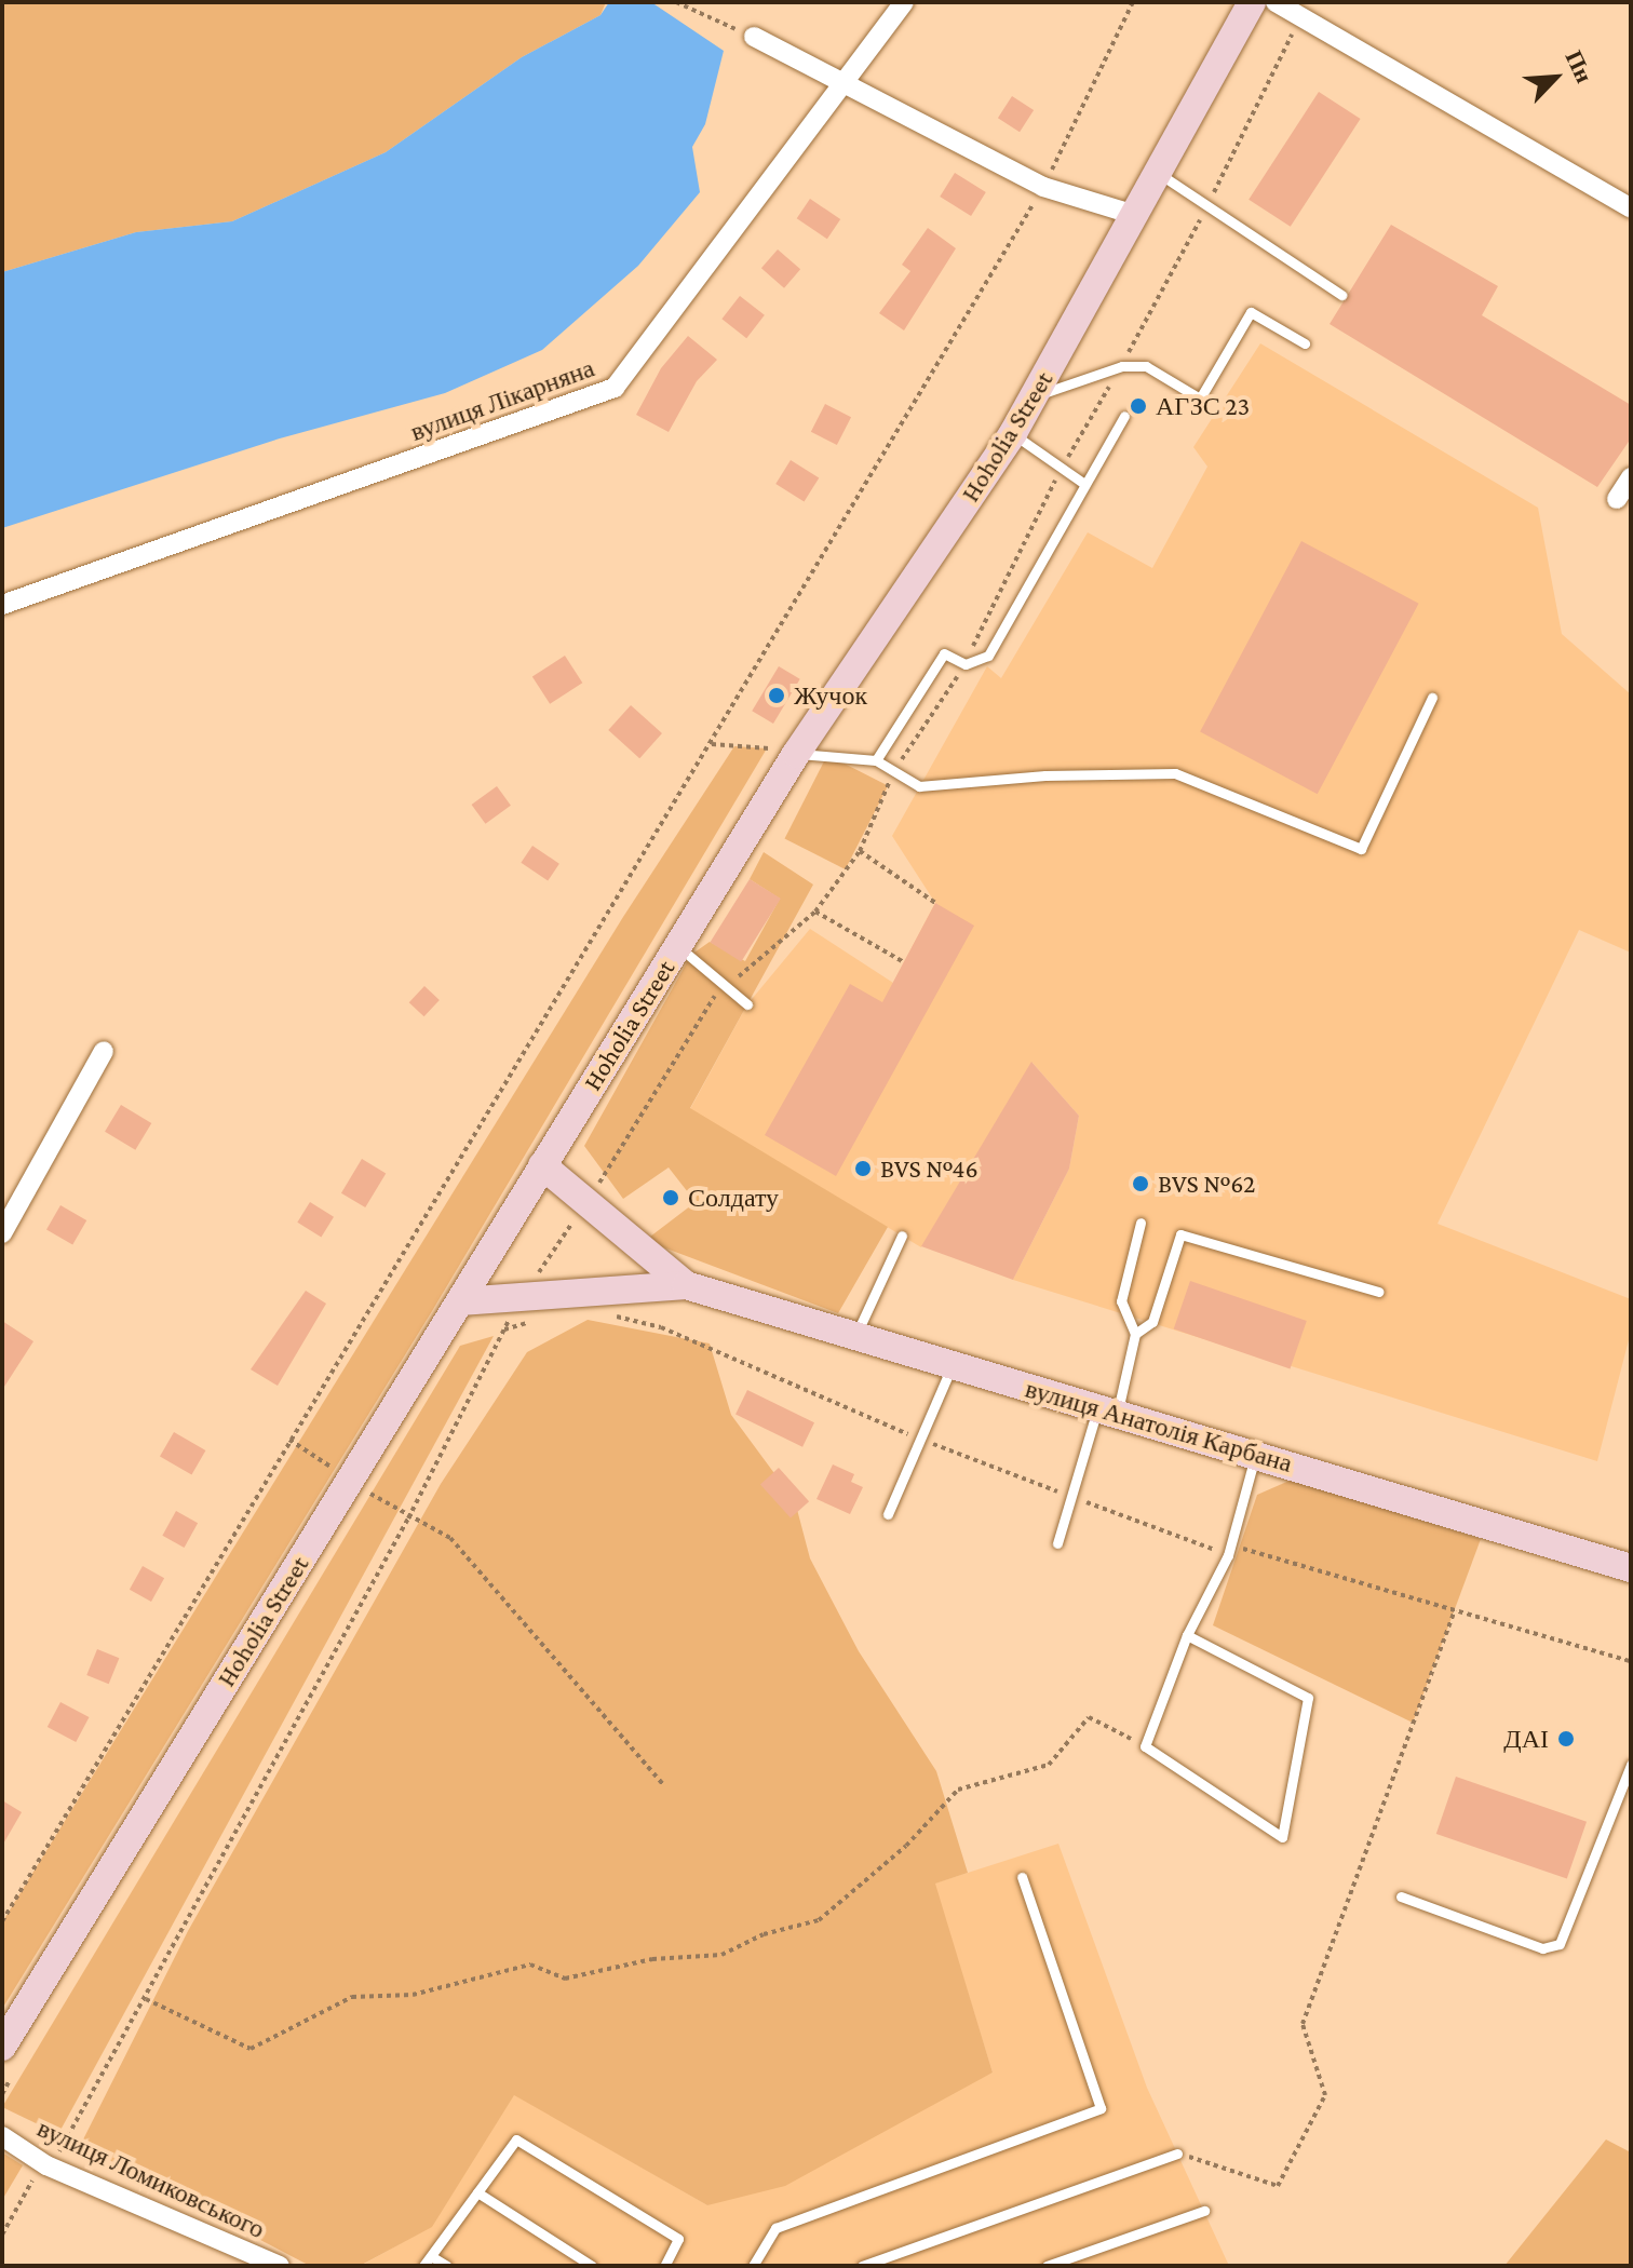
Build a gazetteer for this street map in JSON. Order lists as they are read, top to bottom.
{
  "streets": {
    "street": [
      "вулиця Лікарняна",
      "Hoholia Street",
      "вулиця Анатолія Карбана",
      "вулиця Ломиковського"
    ]
  },
  "places": [
    "АГЗС 23",
    "Жучок",
    "BVS №46",
    "BVS №62",
    "Солдату",
    "ДАІ"
  ],
  "north": "top right"
}
